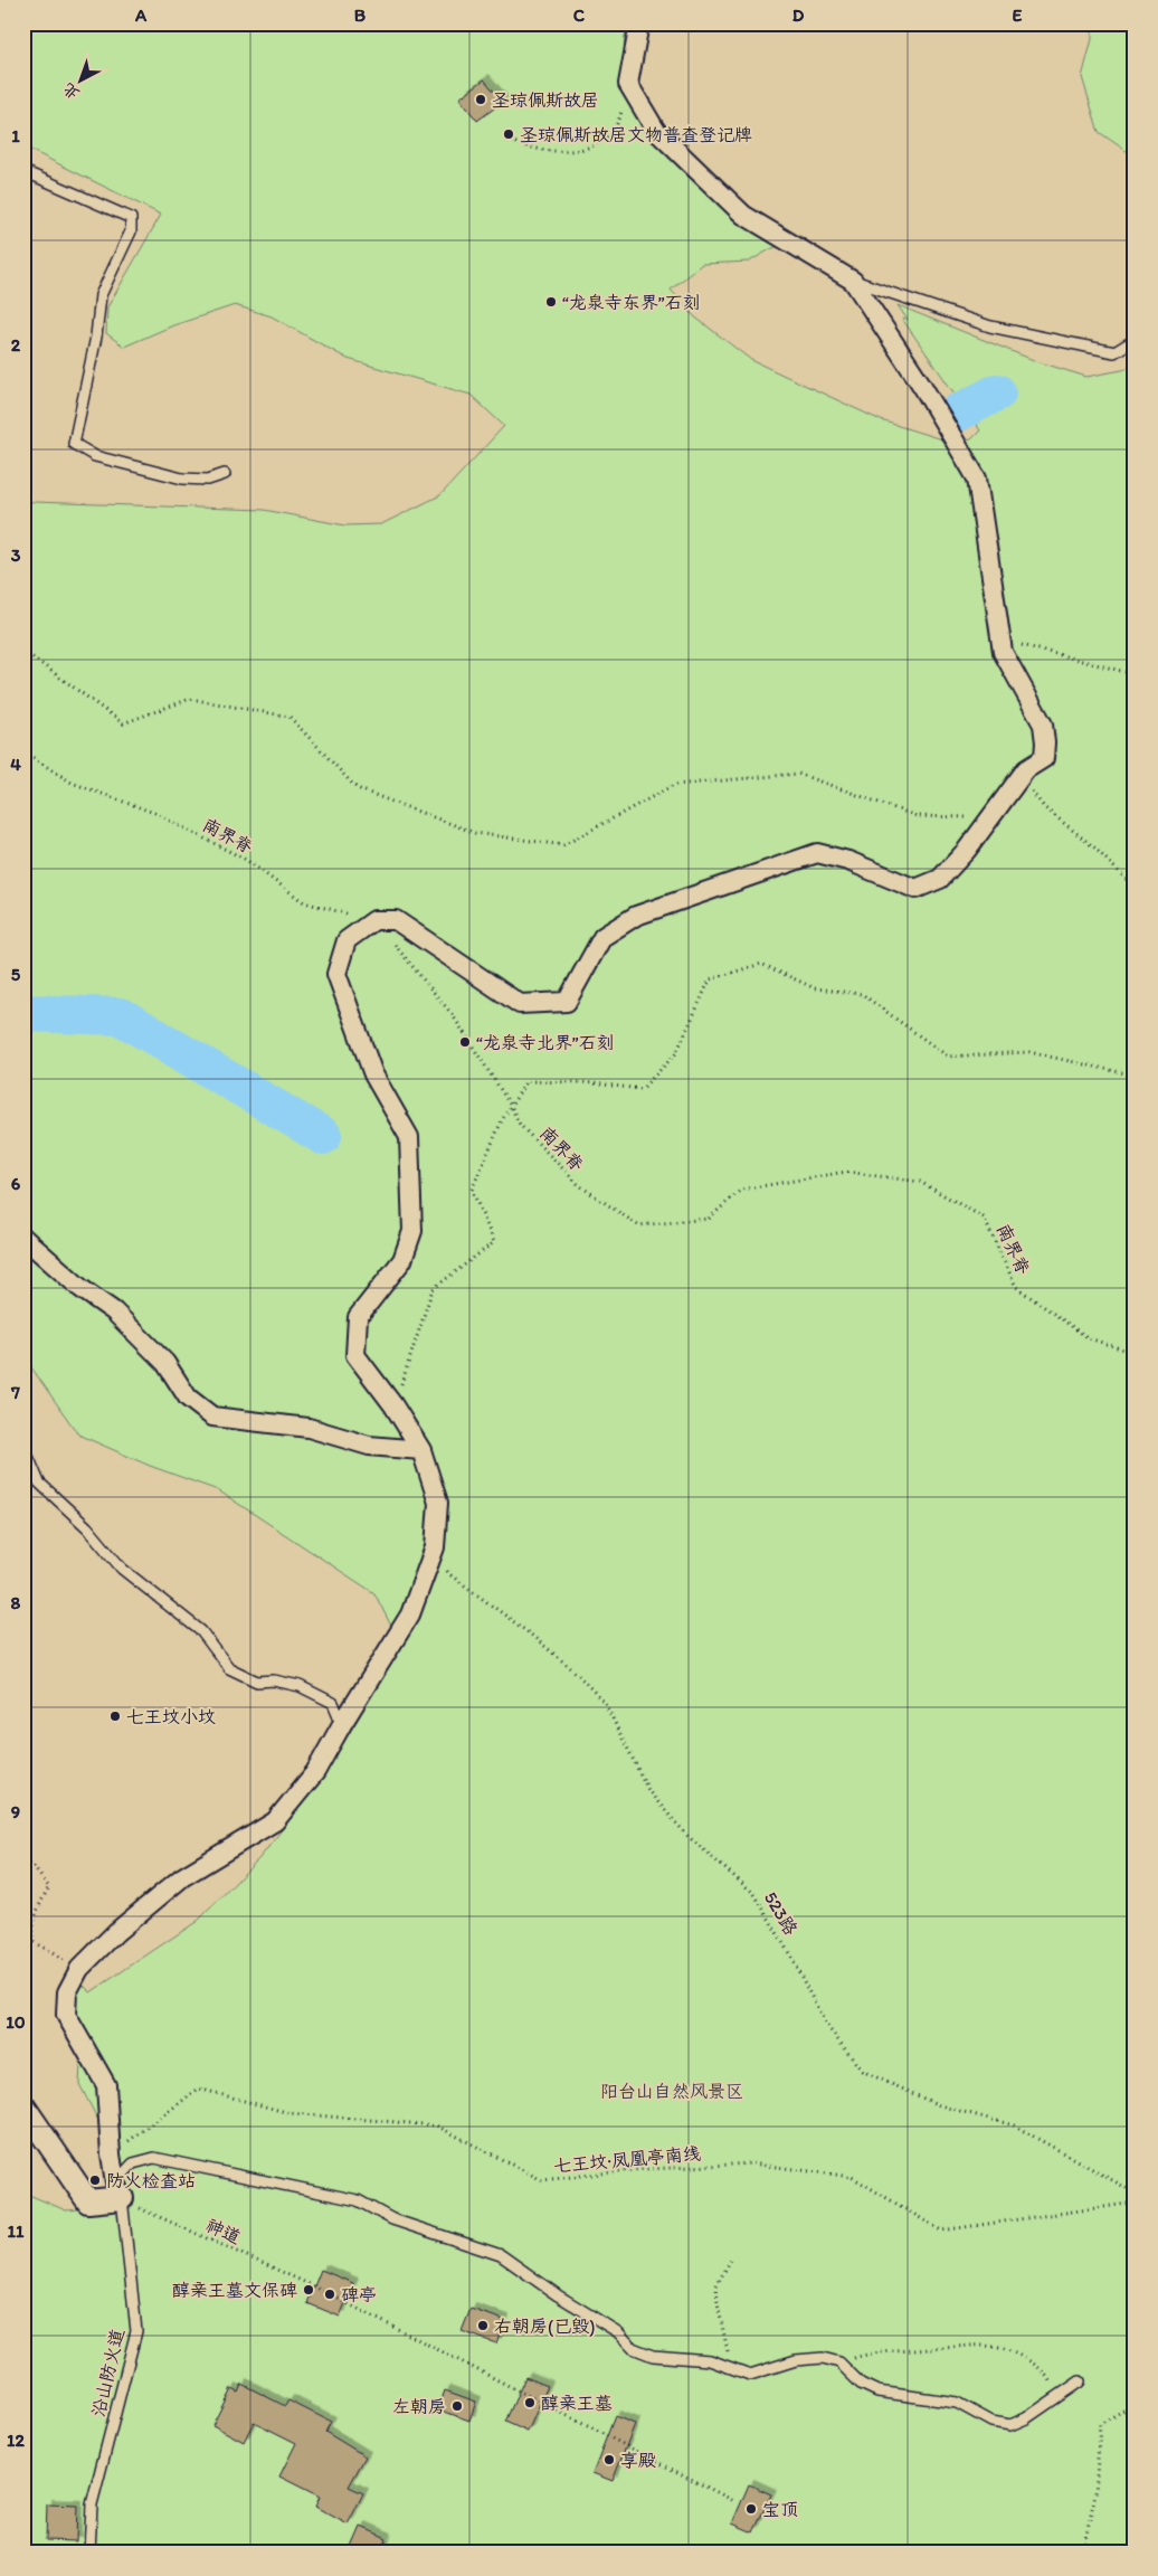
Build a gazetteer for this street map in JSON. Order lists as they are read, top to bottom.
{
  "streets": {
    "lane": ["沿山防火道"],
    "path": [
      "南界脊",
      "523路",
      "七王坟·凤凰亭南线",
      "神道"
    ]
  },
  "crossings": [
    ["神道", "沿山防火道"]
  ],
  "parks": ["阳台山自然风景区"],
  "places": [
    "圣琼佩斯故居",
    "圣琼佩斯故居文物普查登记牌",
    "“龙泉寺东界”石刻",
    "“龙泉寺北界”石刻",
    "七王坟小坟",
    "防火检查站",
    "醇亲王墓文保碑",
    "碑亭",
    "右朝房(已毁)",
    "醇亲王墓",
    "左朝房",
    "享殿",
    "宝顶"
  ],
  "north": "bottom left",
  "grid": {
    "columns": [
      "A",
      "B",
      "C",
      "D",
      "E"
    ],
    "rows": [
      "1",
      "2",
      "3",
      "4",
      "5",
      "6",
      "7",
      "8",
      "9",
      "10",
      "11",
      "12"
    ]
  }
}
